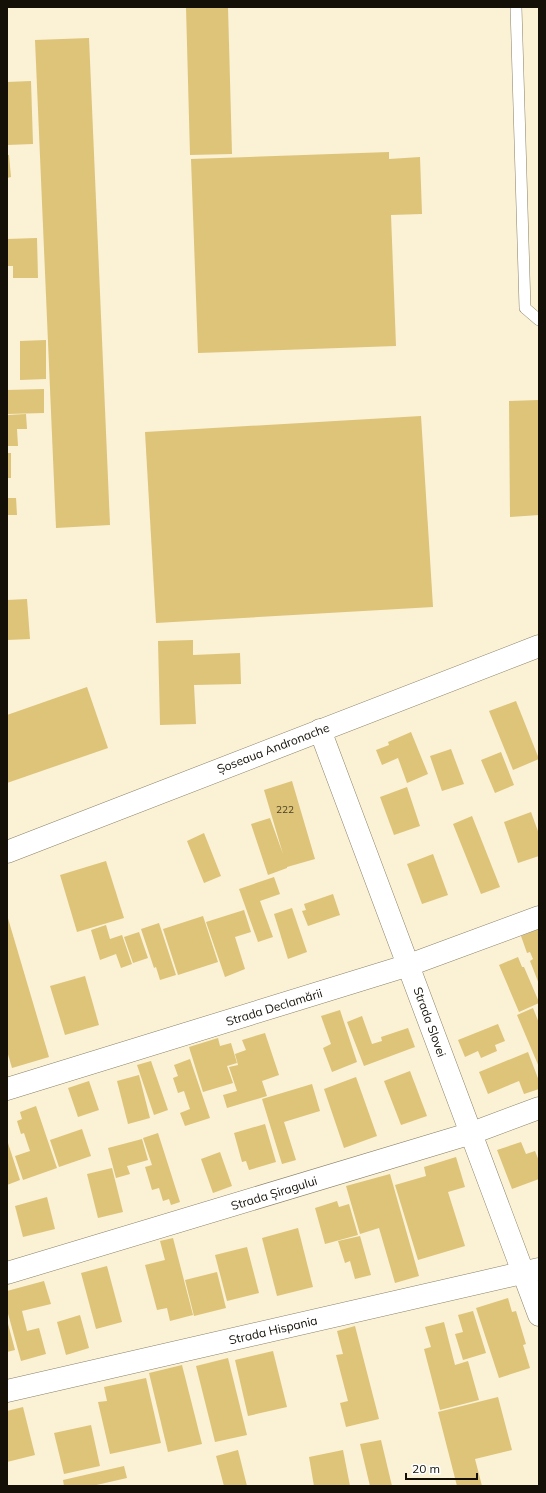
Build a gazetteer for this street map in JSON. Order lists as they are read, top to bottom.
{
  "streets": {
    "street": [
      "Șoseaua Andronache",
      "Strada Declamării",
      "Strada Slovei",
      "Strada Șiragului",
      "Strada Hispania"
    ]
  },
  "crossings": [
    ["Șoseaua Andronache", "Strada Slovei"],
    ["Strada Declamării", "Strada Slovei"],
    ["Strada Slovei", "Strada Șiragului"],
    ["Strada Slovei", "Strada Hispania"]
  ],
  "house_numbers": ["222"],
  "scale_bar": "20 m"
}
